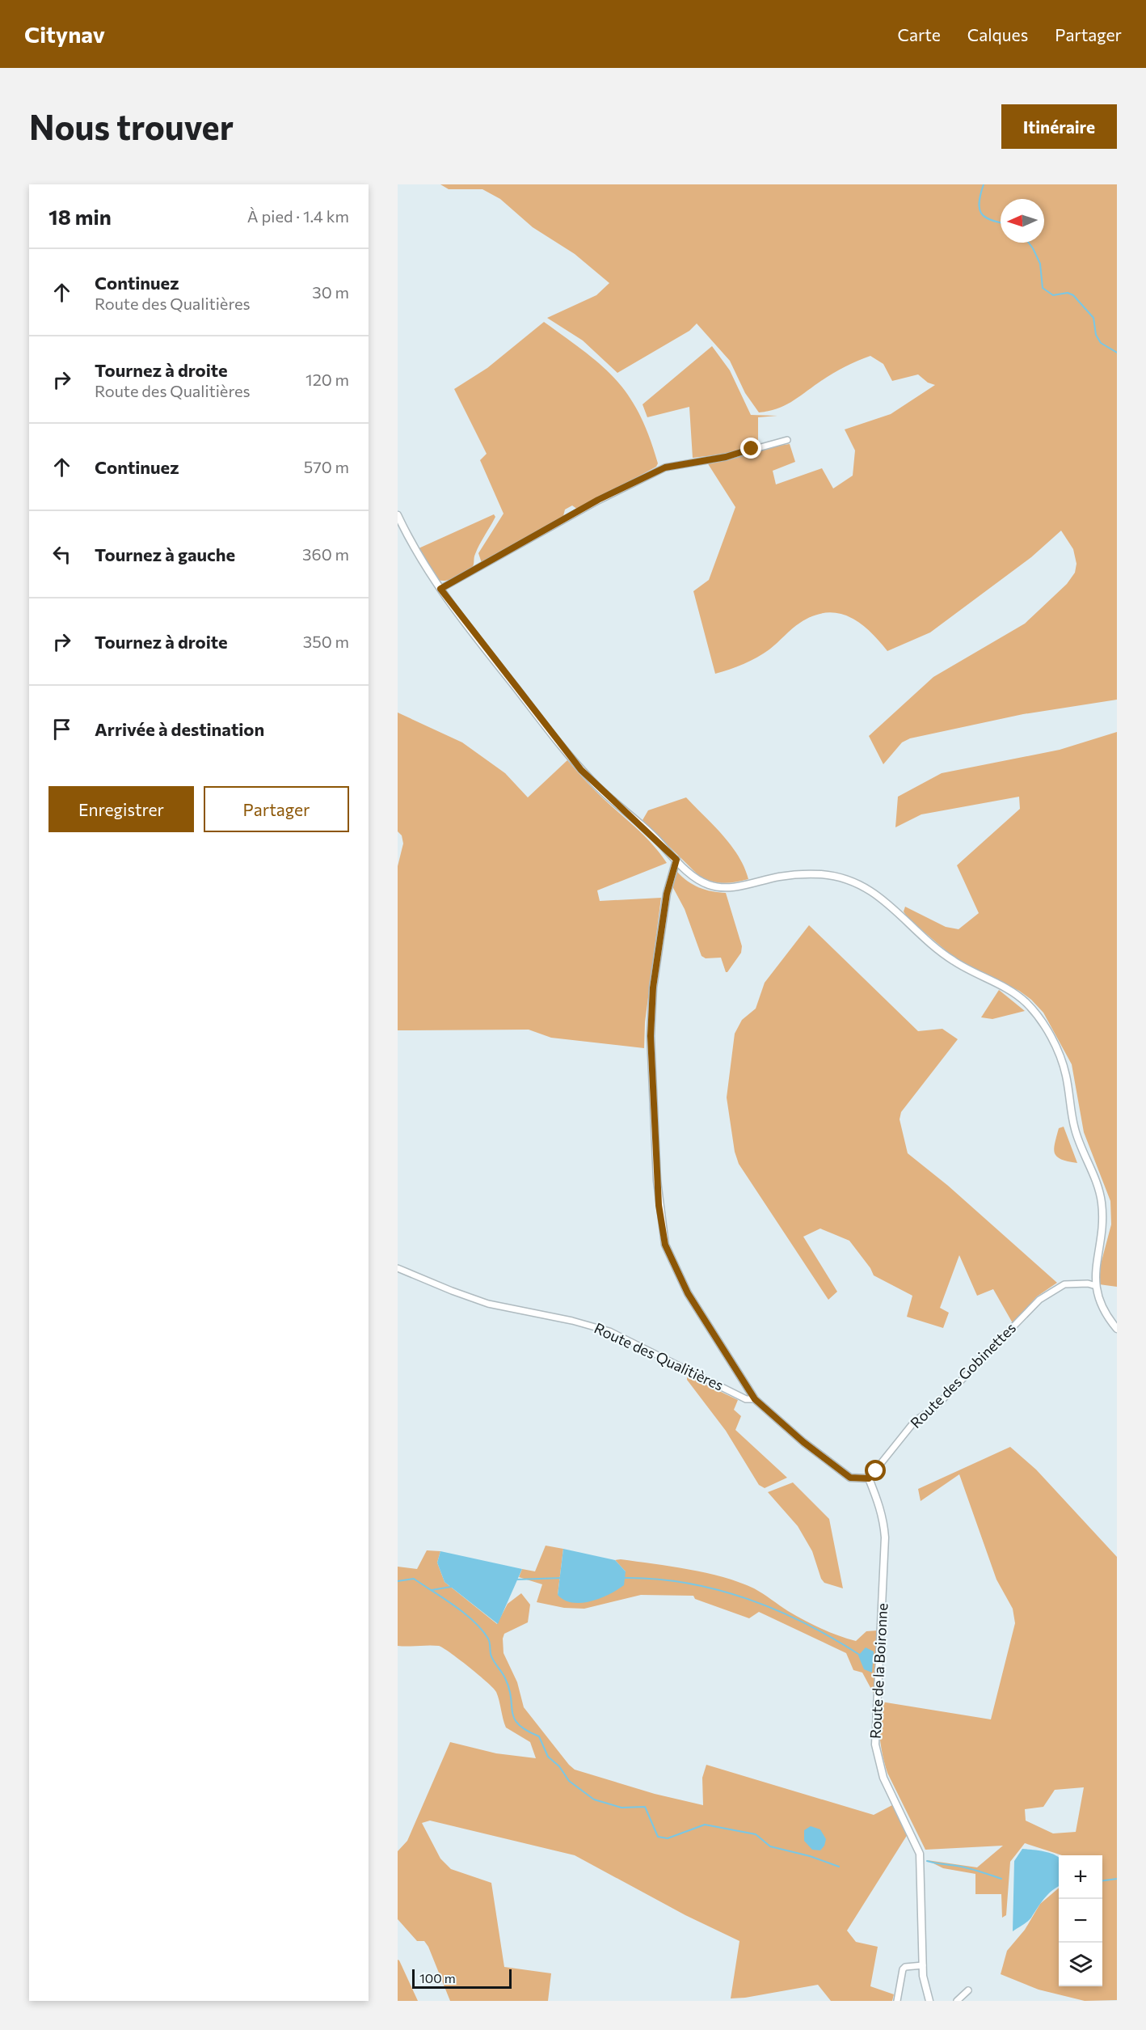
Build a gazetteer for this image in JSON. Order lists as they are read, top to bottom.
{
  "streets": {
    "street": ["Route des Qualitières", "Route des Gobinettes", "Route de la Boironne"]
  },
  "crossings": [
    ["Route des Qualitières", "Route des Gobinettes"],
    ["Route des Qualitières", "Route de la Boironne"],
    ["Route des Gobinettes", "Route de la Boironne"]
  ],
  "scale_bar": "100 m",
  "north": "left",
  "page": {
    "header": "Citynav",
    "nav": ["Carte", "Calques", "Partager"],
    "buttons": [
      "Itinéraire",
      ["Enregistrer", "Partager"]
    ],
    "title": "Nous trouver",
    "heading": ["18 min", "À pied · 1.4 km"],
    "list": [
      ["Continuez", "Route des Qualitières", "30 m"],
      ["Tournez à droite", "Route des Qualitières", "120 m"],
      ["Continuez", "570 m"],
      ["Tournez à gauche", "360 m"],
      ["Tournez à droite", "350 m"],
      "Arrivée à destination"
    ],
    "map_buttons": ["+", "−"],
    "scale": "100 m"
  }
}
